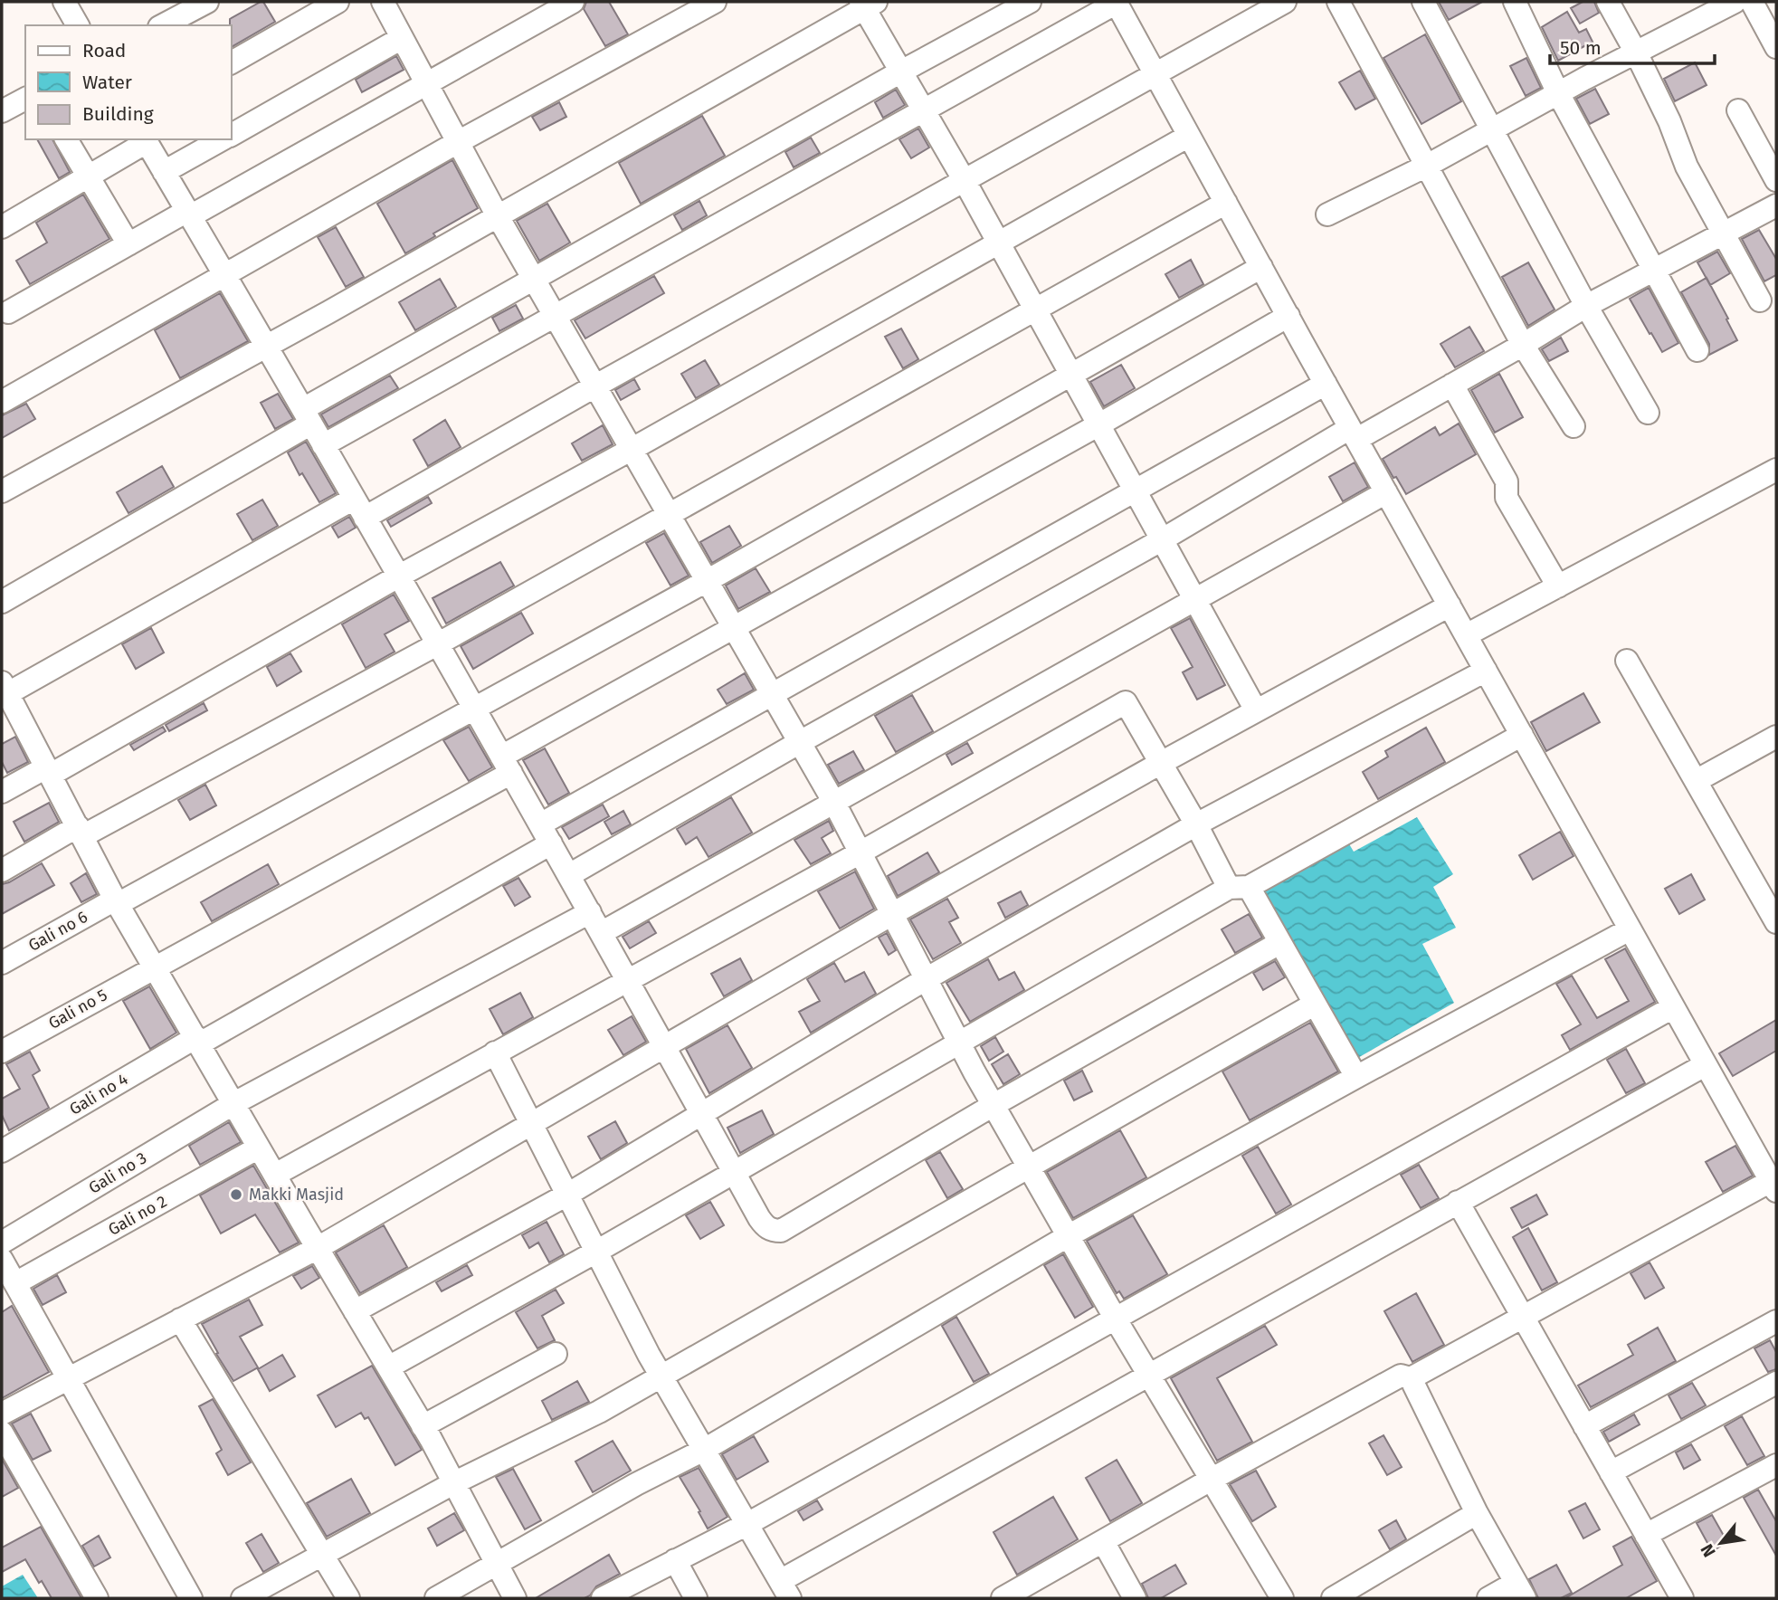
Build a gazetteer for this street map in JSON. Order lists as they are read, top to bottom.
{
  "streets": {
    "street": [
      "Gali no 6",
      "Gali no 5",
      "Gali no 4",
      "Gali no 3",
      "Gali no 2"
    ]
  },
  "places": ["Makki Masjid"],
  "legend": ["Road", "Water", "Building"],
  "scale_bar": "50 m",
  "north": "bottom left"
}
